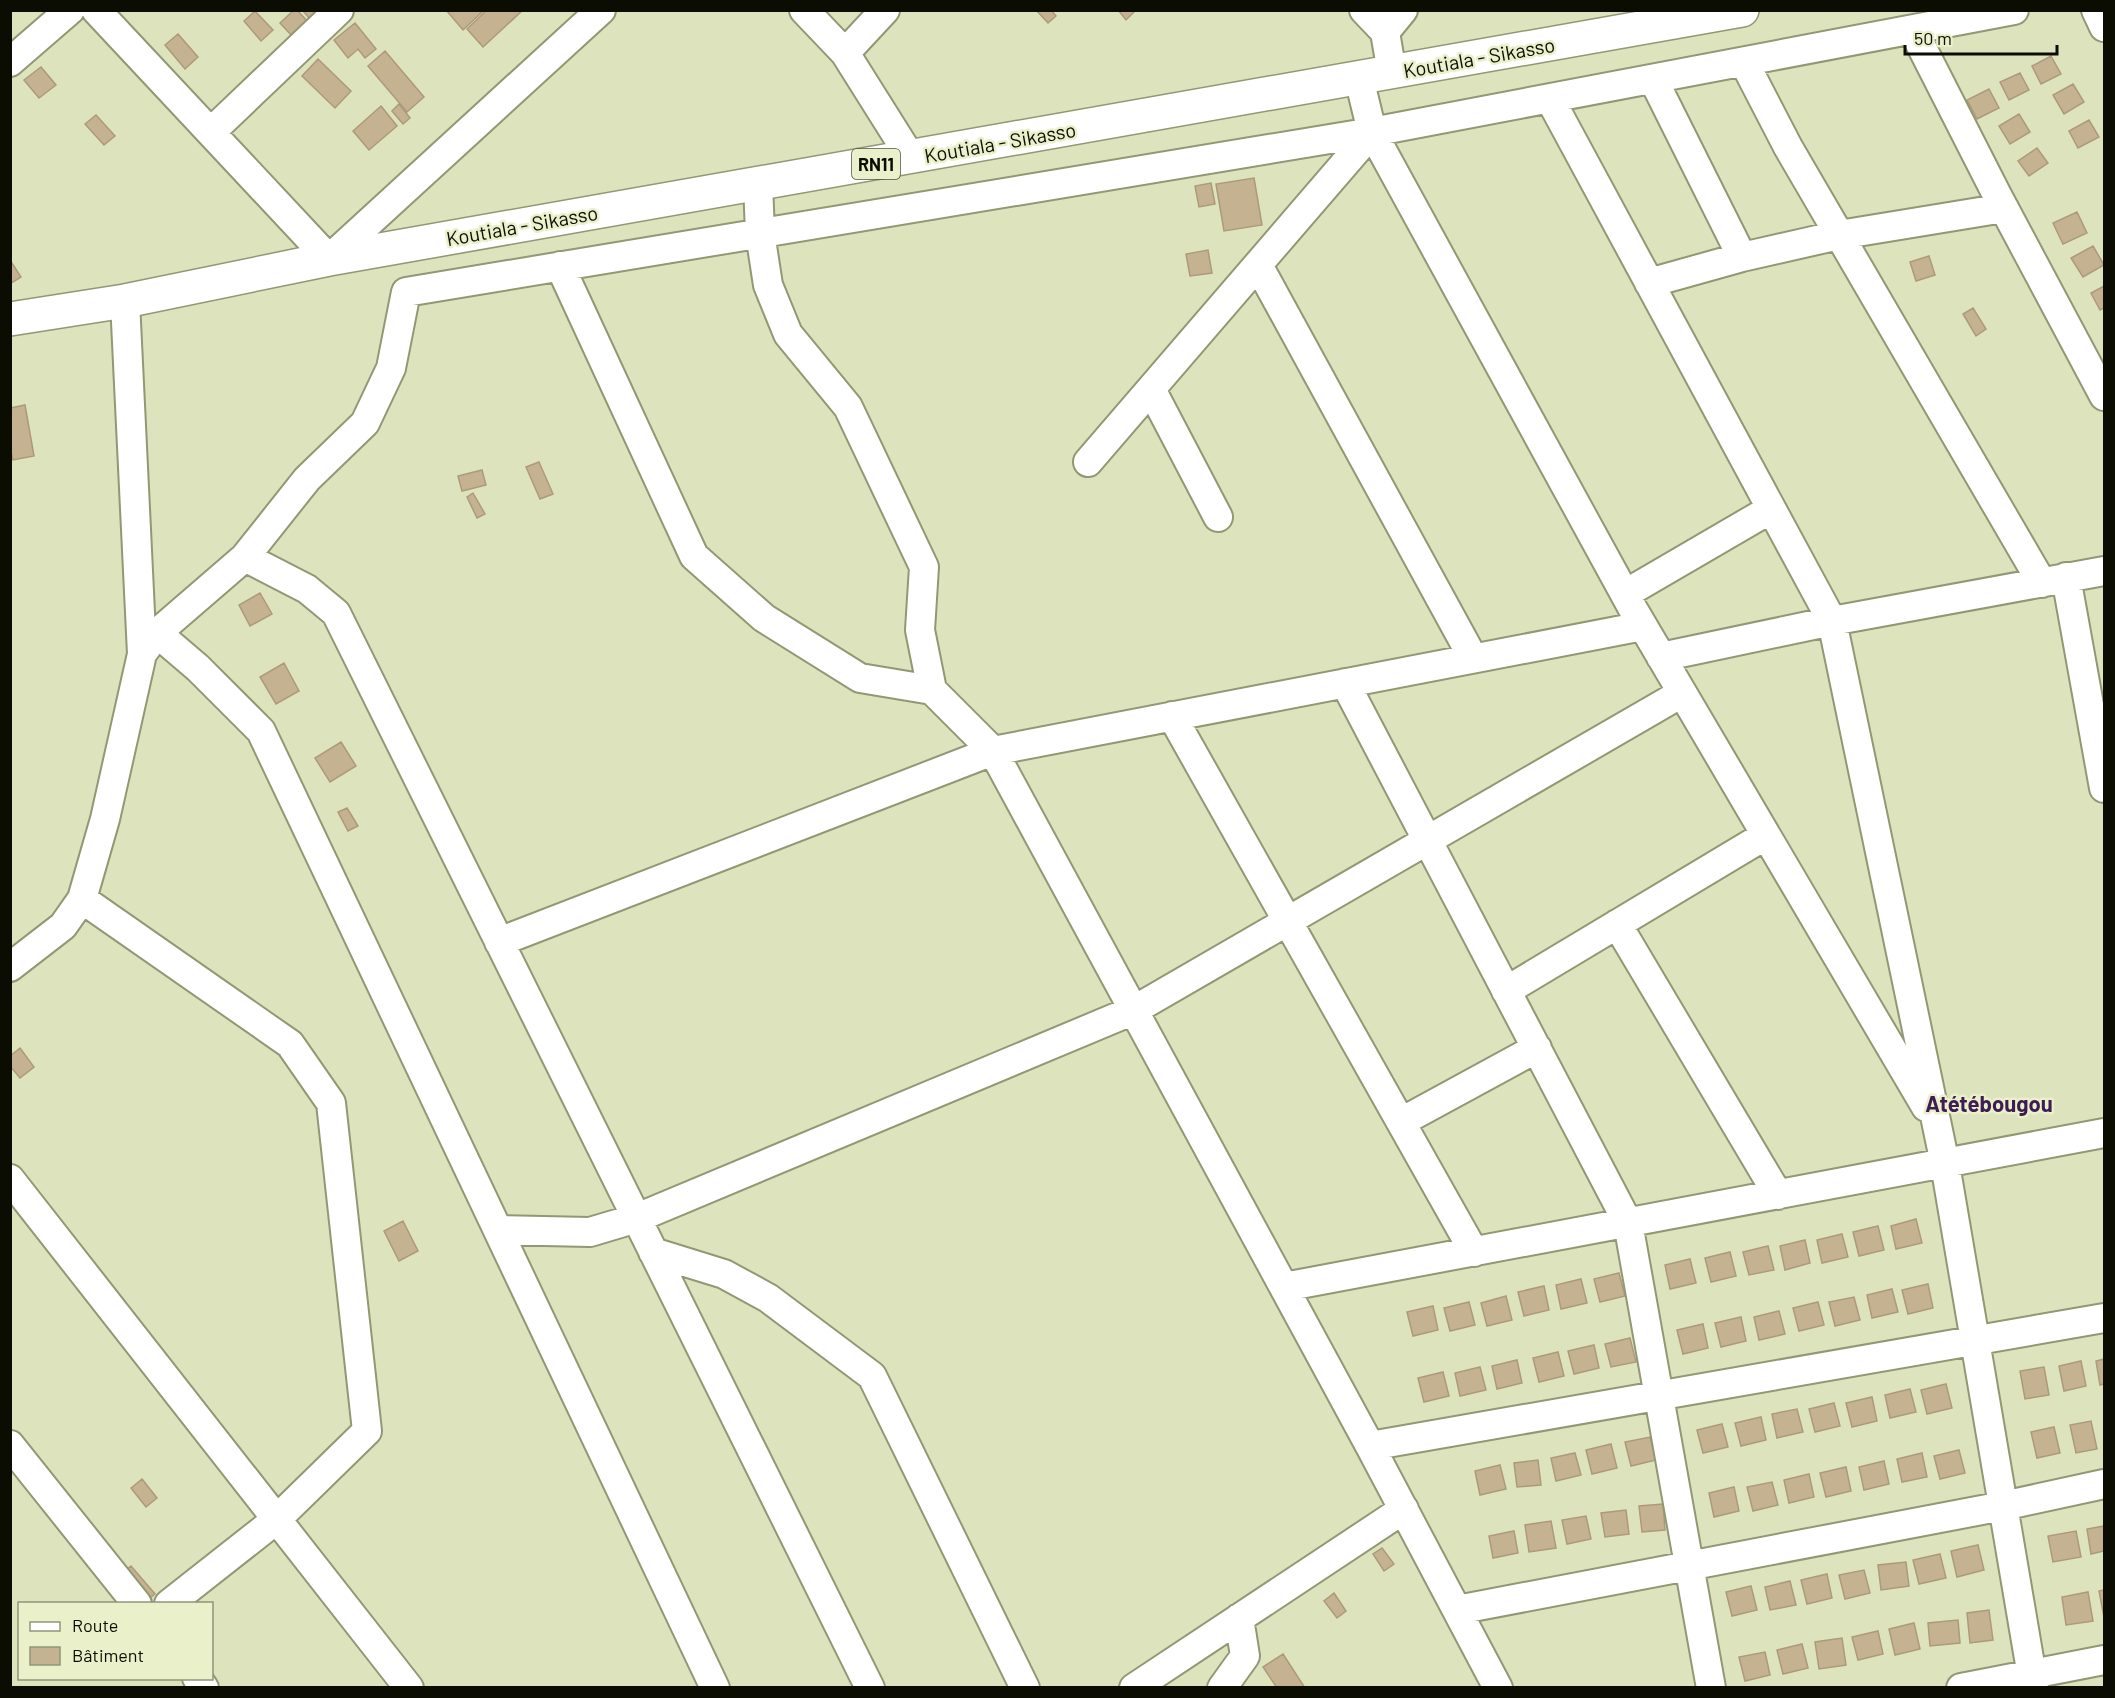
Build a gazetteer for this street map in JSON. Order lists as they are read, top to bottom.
{
  "streets": {
    "main road": ["Koutiala - Sikasso", "RN11"]
  },
  "districts": ["Atétébougou"],
  "legend": ["Route", "Bâtiment"],
  "scale_bar": "50 m"
}
